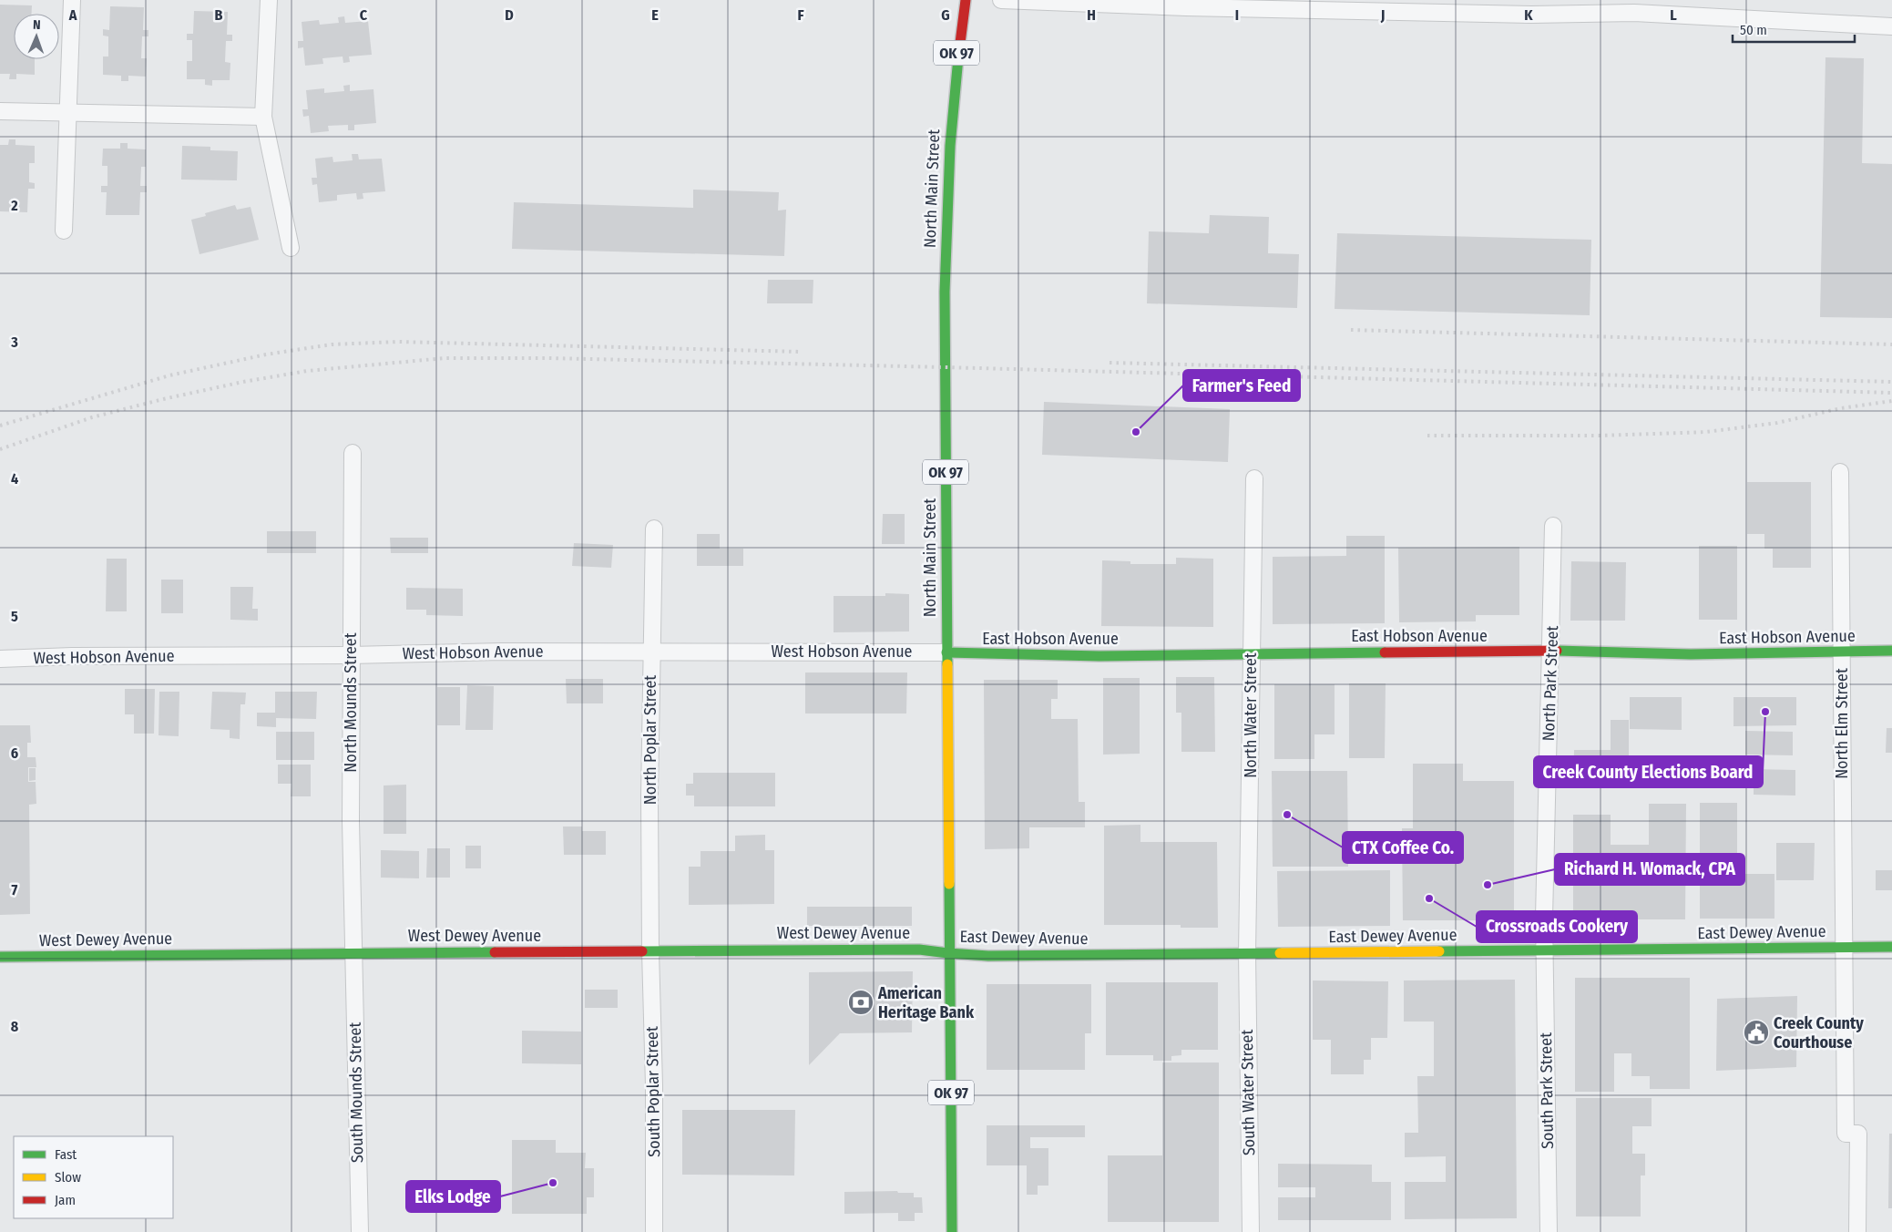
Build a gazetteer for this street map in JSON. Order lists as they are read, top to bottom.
{
  "streets": {
    "main road": [
      "OK 97",
      "North Main Street",
      "East Hobson Avenue",
      "East Dewey Avenue",
      "West Dewey Avenue"
    ],
    "street": [
      "West Hobson Avenue",
      "North Park Street",
      "North Mounds Street",
      "North Water Street",
      "North Elm Street",
      "North Poplar Street",
      "South Park Street",
      "South Poplar Street",
      "South Mounds Street",
      "South Water Street"
    ]
  },
  "crossings": [
    ["OK 97", "North Main Street"],
    ["OK 97", "East Dewey Avenue"],
    ["OK 97", "West Dewey Avenue"],
    ["North Main Street", "East Hobson Avenue"],
    ["North Main Street", "West Hobson Avenue"],
    ["North Main Street", "East Dewey Avenue"],
    ["North Main Street", "West Dewey Avenue"],
    ["East Hobson Avenue", "West Hobson Avenue"],
    ["East Hobson Avenue", "North Park Street"],
    ["East Hobson Avenue", "North Water Street"],
    ["East Hobson Avenue", "North Elm Street"],
    ["West Hobson Avenue", "North Mounds Street"],
    ["West Hobson Avenue", "North Poplar Street"],
    ["North Park Street", "East Dewey Avenue"],
    ["North Park Street", "South Park Street"],
    ["North Mounds Street", "West Dewey Avenue"],
    ["North Mounds Street", "South Mounds Street"],
    ["North Water Street", "East Dewey Avenue"],
    ["North Water Street", "South Water Street"],
    ["North Elm Street", "East Dewey Avenue"],
    ["North Poplar Street", "West Dewey Avenue"],
    ["North Poplar Street", "South Poplar Street"],
    ["East Dewey Avenue", "West Dewey Avenue"],
    ["East Dewey Avenue", "South Park Street"],
    ["East Dewey Avenue", "South Water Street"],
    ["West Dewey Avenue", "South Poplar Street"],
    ["West Dewey Avenue", "South Mounds Street"]
  ],
  "places": {
    "other": [
      "Farmer's Feed",
      "Creek County Elections Board",
      "CTX Coffee Co.",
      "Richard H. Womack, CPA",
      "Crossroads Cookery",
      "Elks Lodge"
    ],
    "bank": ["American Heritage Bank"],
    "public building": ["Creek County Courthouse"]
  },
  "legend": ["Fast", "Slow", "Jam"],
  "scale_bar": "50 m",
  "north": "top",
  "grid": {
    "columns": [
      "A",
      "B",
      "C",
      "D",
      "E",
      "F",
      "G",
      "H",
      "I",
      "J",
      "K",
      "L"
    ],
    "rows": [
      "2",
      "3",
      "4",
      "5",
      "6",
      "7",
      "8"
    ]
  }
}
